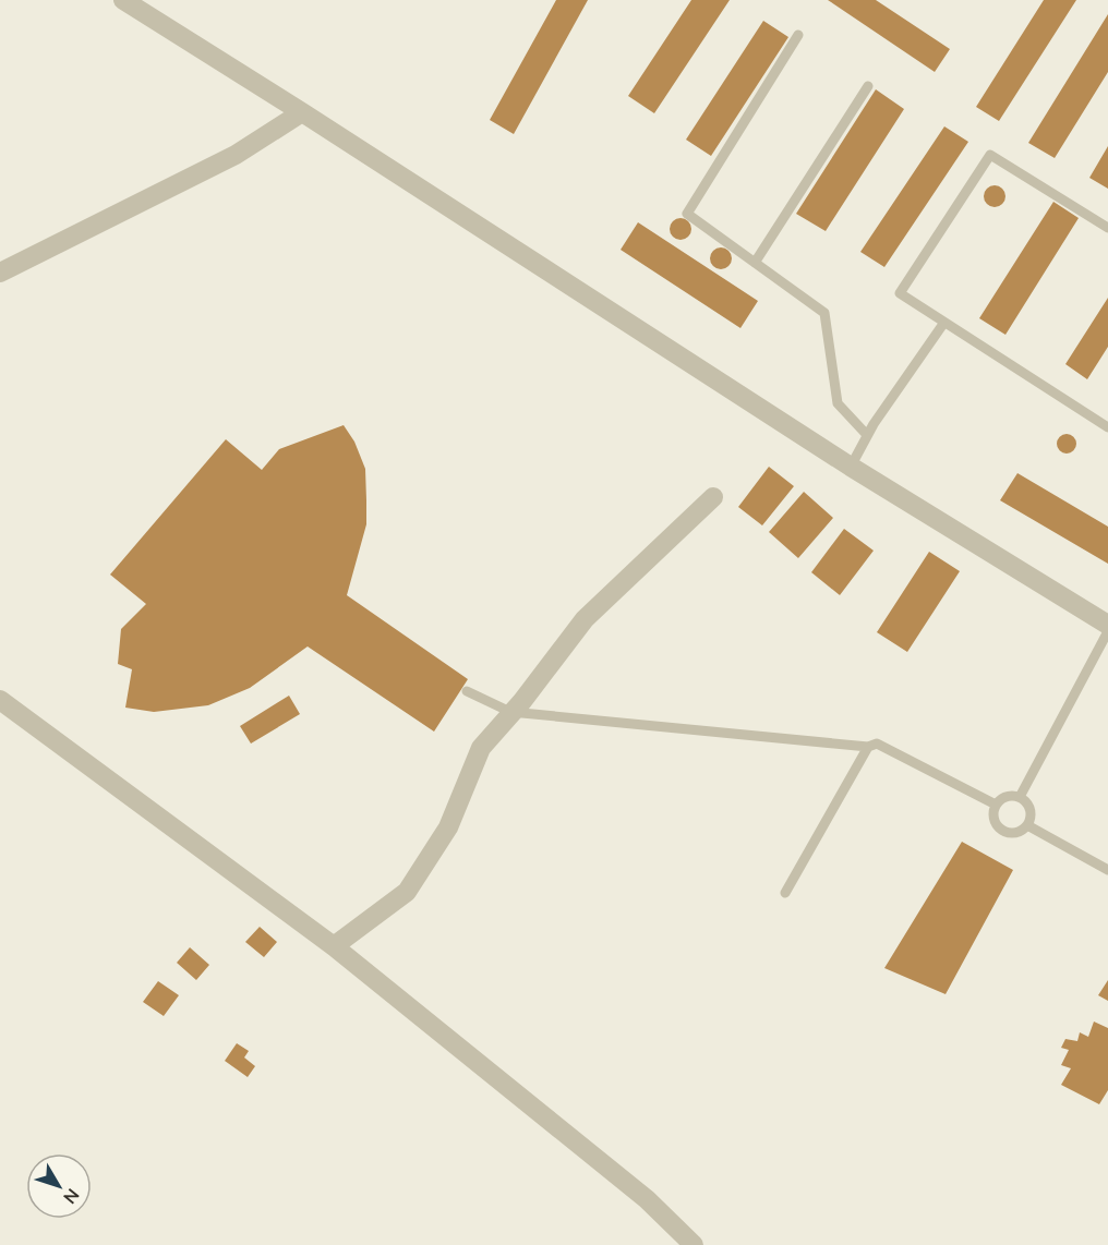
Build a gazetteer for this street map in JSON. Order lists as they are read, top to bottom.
{
  "north": "bottom right"
}
